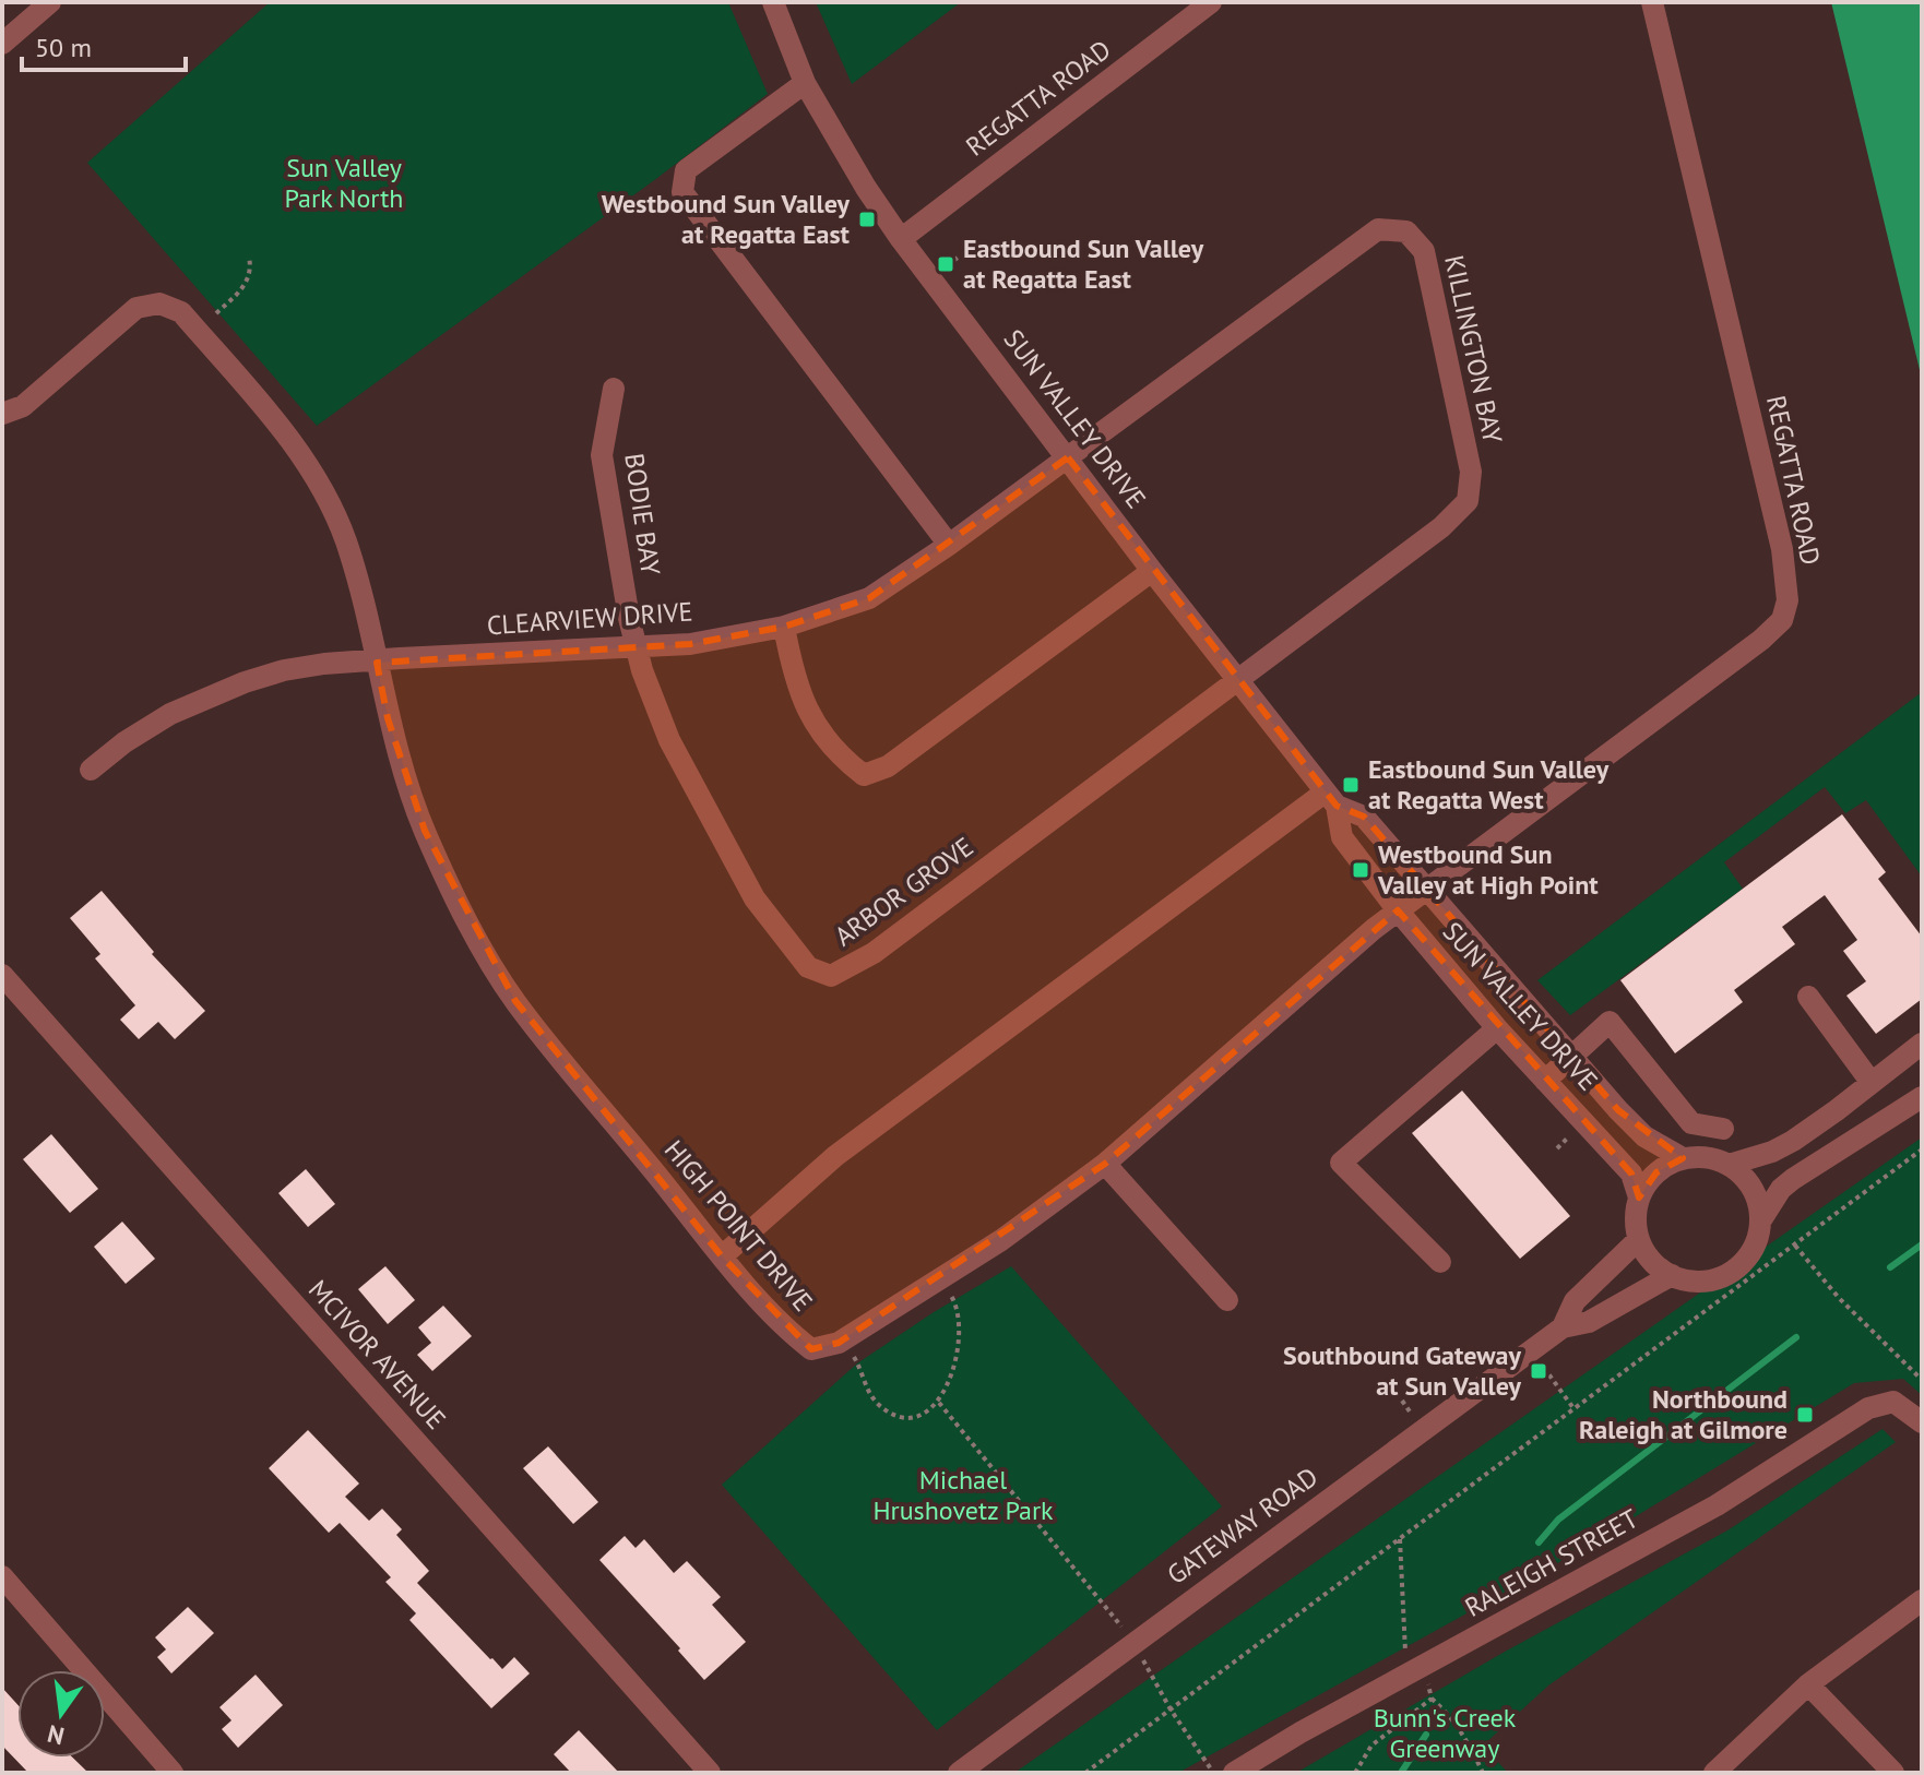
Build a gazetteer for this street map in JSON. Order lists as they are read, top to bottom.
{
  "streets": {
    "street": [
      "REGATTA ROAD",
      "KILLINGTON BAY",
      "SUN VALLEY DRIVE",
      "BODIE BAY",
      "CLEARVIEW DRIVE",
      "ARBOR GROVE",
      "HIGH POINT DRIVE",
      "MCIVOR AVENUE",
      "GATEWAY ROAD",
      "RALEIGH STREET"
    ]
  },
  "crossings": [
    ["REGATTA ROAD", "SUN VALLEY DRIVE"],
    ["REGATTA ROAD", "HIGH POINT DRIVE"],
    ["KILLINGTON BAY", "SUN VALLEY DRIVE"],
    ["KILLINGTON BAY", "CLEARVIEW DRIVE"],
    ["KILLINGTON BAY", "ARBOR GROVE"],
    ["SUN VALLEY DRIVE", "CLEARVIEW DRIVE"],
    ["SUN VALLEY DRIVE", "ARBOR GROVE"],
    ["SUN VALLEY DRIVE", "HIGH POINT DRIVE"],
    ["SUN VALLEY DRIVE", "GATEWAY ROAD"],
    ["BODIE BAY", "CLEARVIEW DRIVE"],
    ["BODIE BAY", "ARBOR GROVE"],
    ["CLEARVIEW DRIVE", "ARBOR GROVE"],
    ["CLEARVIEW DRIVE", "HIGH POINT DRIVE"]
  ],
  "parks": ["Sun Valley Park North", "Michael Hrushovetz Park", "Bunn's Creek Greenway"],
  "places": {
    "transit": [
      "Westbound Sun Valley at Regatta East",
      "Eastbound Sun Valley at Regatta East",
      "Eastbound Sun Valley at Regatta West",
      "Westbound Sun Valley at High Point",
      "Southbound Gateway at Sun Valley",
      "Northbound Raleigh at Gilmore"
    ]
  },
  "scale_bar": "50 m",
  "north": "bottom"
}
